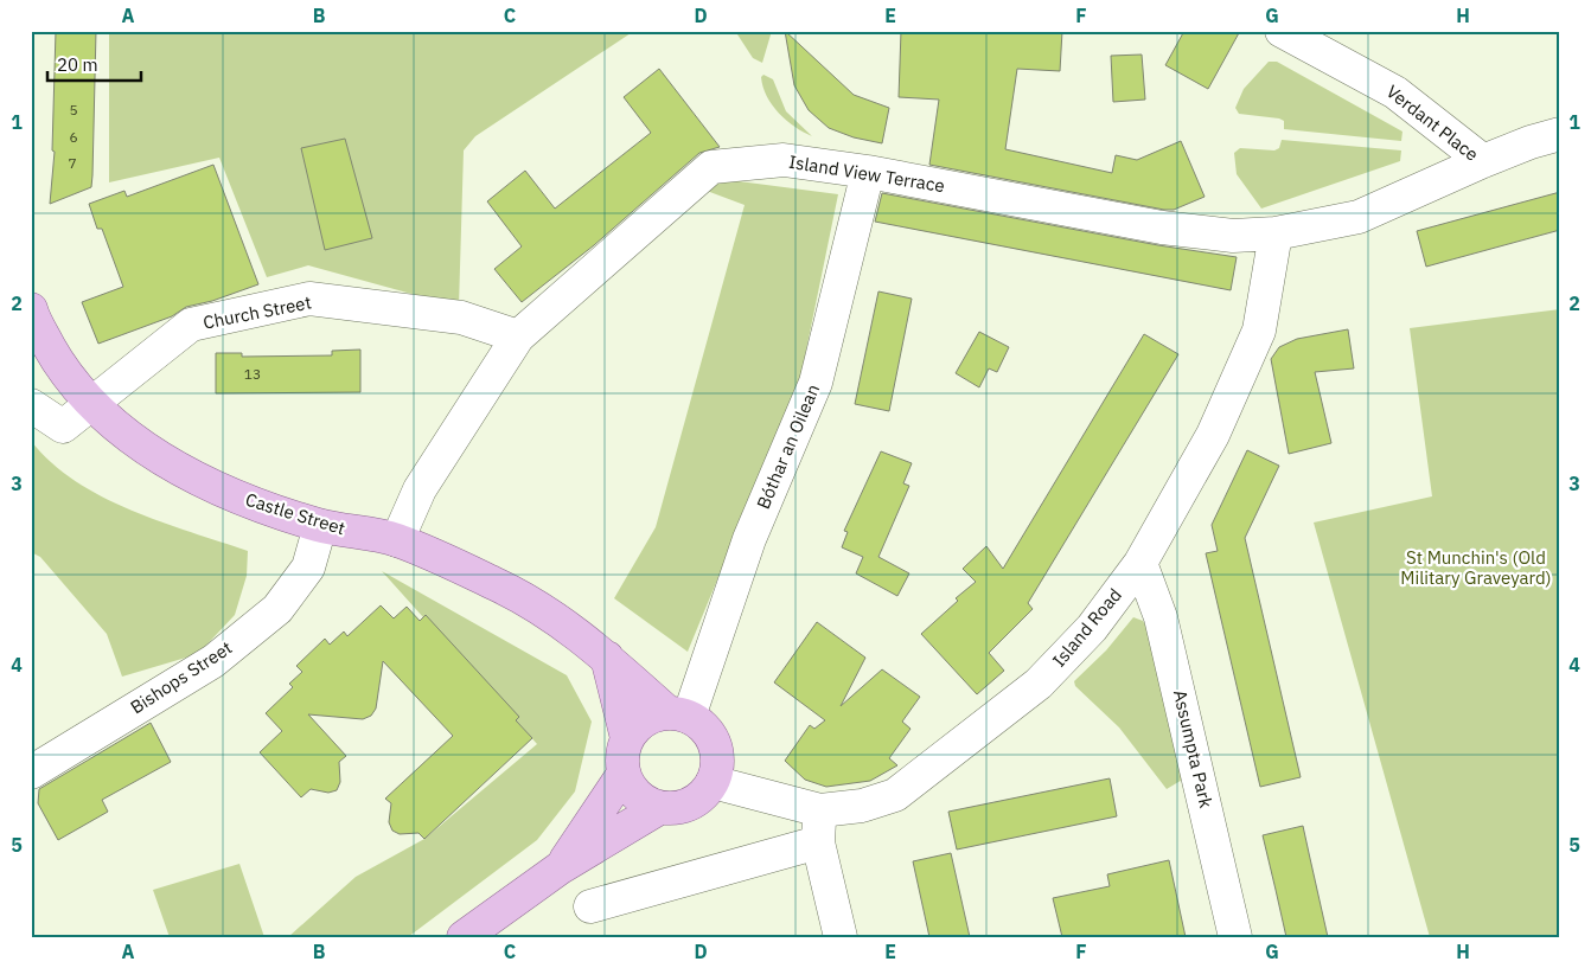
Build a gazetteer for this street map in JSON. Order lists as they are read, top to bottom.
{
  "streets": {
    "main road": ["Castle Street"],
    "street": [
      "Verdant Place",
      "Island View Terrace",
      "Church Street",
      "Bóthar an Oilean",
      "Island Road",
      "Bishops Street",
      "Assumpta Park"
    ]
  },
  "crossings": [
    ["Verdant Place", "Island View Terrace"],
    ["Verdant Place", "Island Road"],
    ["Island View Terrace", "Church Street"],
    ["Island View Terrace", "Bóthar an Oilean"],
    ["Island View Terrace", "Castle Street"],
    ["Island View Terrace", "Island Road"],
    ["Church Street", "Castle Street"],
    ["Bóthar an Oilean", "Castle Street"],
    ["Bóthar an Oilean", "Island Road"],
    ["Castle Street", "Island Road"],
    ["Castle Street", "Bishops Street"],
    ["Island Road", "Assumpta Park"]
  ],
  "parks": ["St Munchin's (Old Military Graveyard)"],
  "house_numbers": [
    "5",
    "6",
    "7",
    "13"
  ],
  "scale_bar": "20 m",
  "grid": {
    "columns": [
      "A",
      "B",
      "C",
      "D",
      "E",
      "F",
      "G",
      "H"
    ],
    "rows": [
      "1",
      "2",
      "3",
      "4",
      "5"
    ]
  }
}
